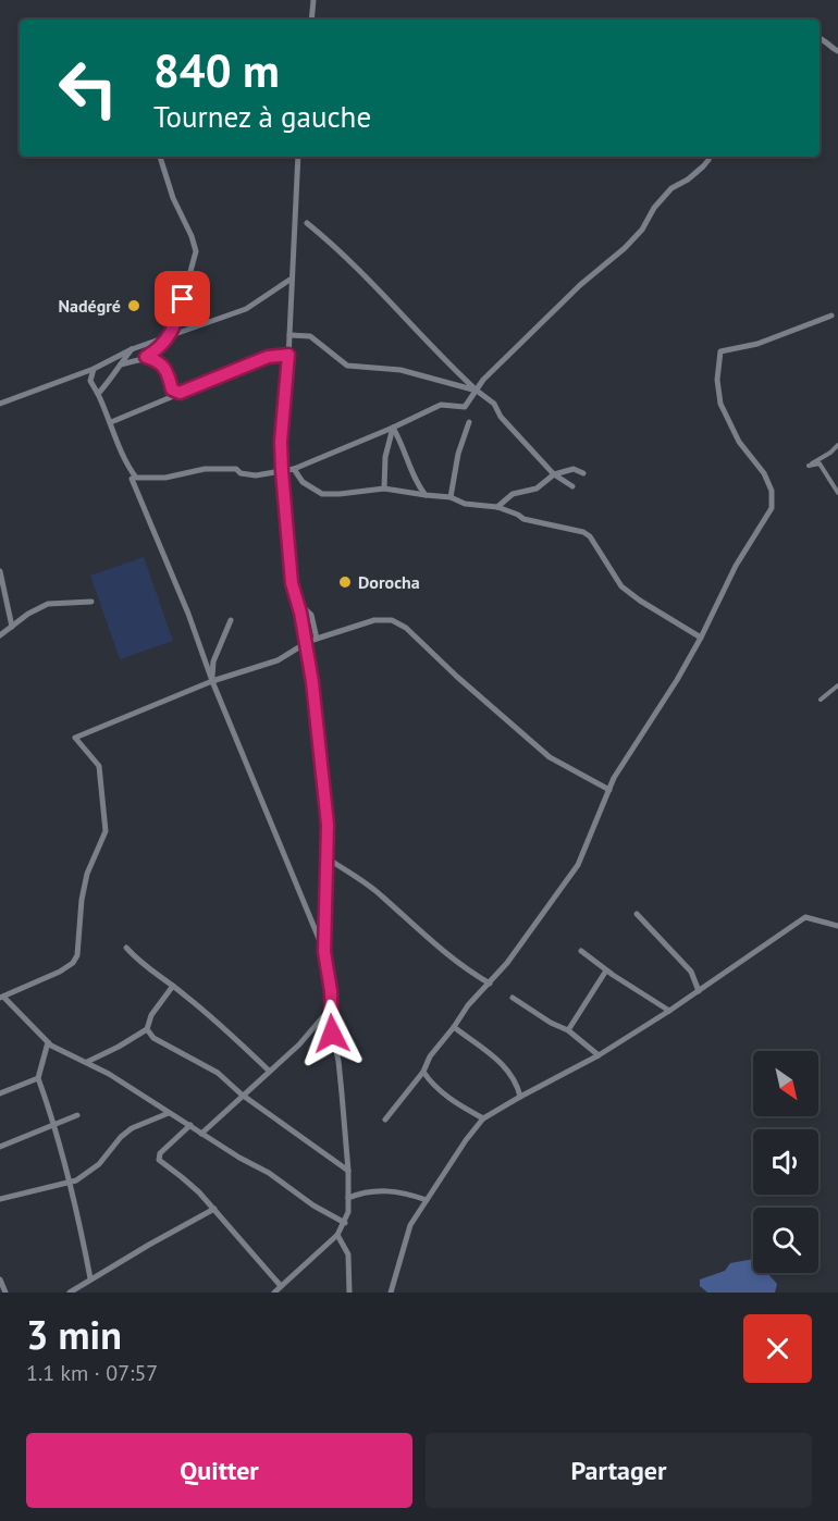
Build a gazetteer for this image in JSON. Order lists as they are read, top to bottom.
{
  "places": ["Nadégré", "Dorocha"],
  "north": "bottom right",
  "page": {
    "turn": ["840 m", "Tournez à gauche"],
    "heading": ["3 min", "1.1 km · 07:57"],
    "buttons": ["Quitter", "Partager"]
  }
}
